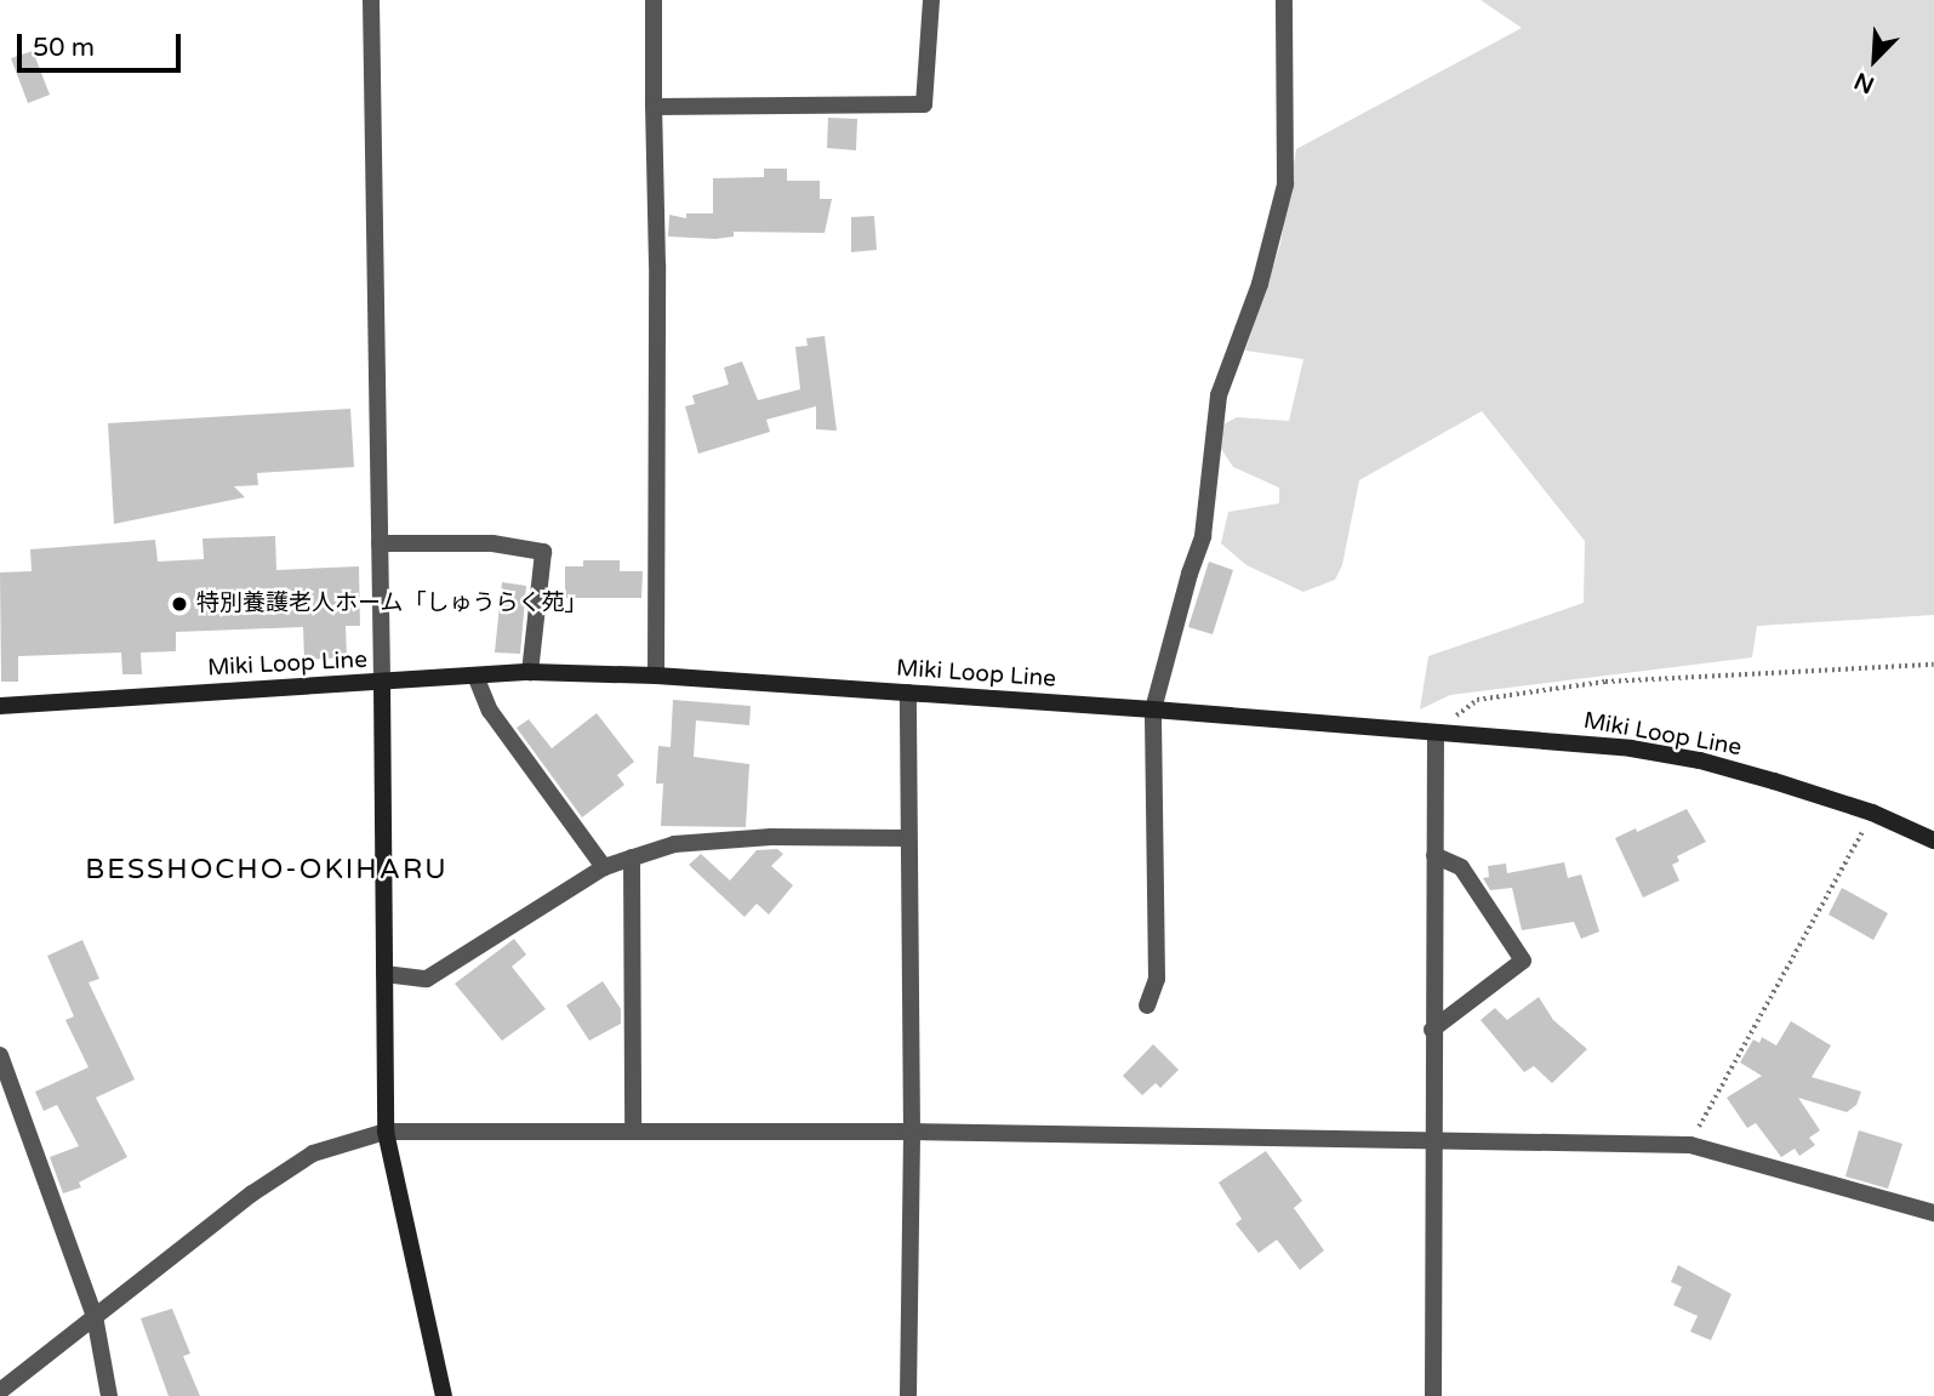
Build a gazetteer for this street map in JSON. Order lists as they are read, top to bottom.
{
  "streets": {
    "main road": ["Miki Loop Line"]
  },
  "districts": ["BESSHOCHO-OKIHARU"],
  "places": ["特別養護老人ホーム「しゅうらく苑」"],
  "scale_bar": "50 m",
  "north": "bottom left"
}
